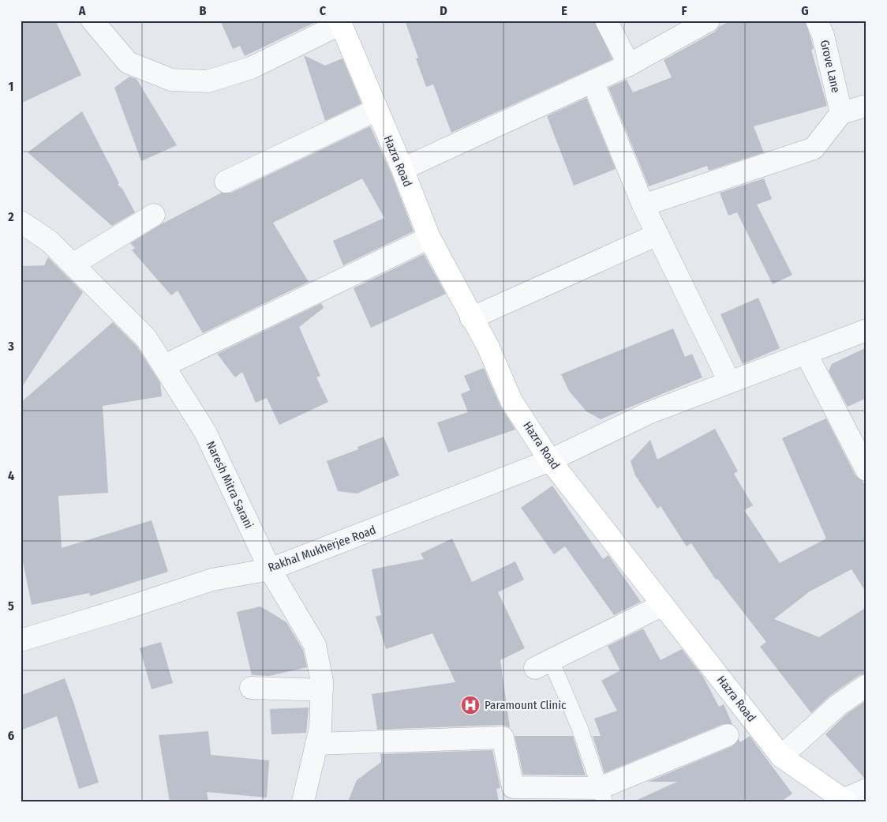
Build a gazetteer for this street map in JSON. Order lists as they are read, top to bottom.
{
  "streets": {
    "main road": ["Hazra Road"],
    "street": ["Grove Lane", "Naresh Mitra Sarani", "Rakhal Mukherjee Road"]
  },
  "crossings": [
    ["Hazra Road", "Rakhal Mukherjee Road"],
    ["Naresh Mitra Sarani", "Rakhal Mukherjee Road"]
  ],
  "places": {
    "hospital": ["Paramount Clinic"]
  },
  "grid": {
    "columns": [
      "A",
      "B",
      "C",
      "D",
      "E",
      "F",
      "G"
    ],
    "rows": [
      "1",
      "2",
      "3",
      "4",
      "5",
      "6"
    ]
  }
}
